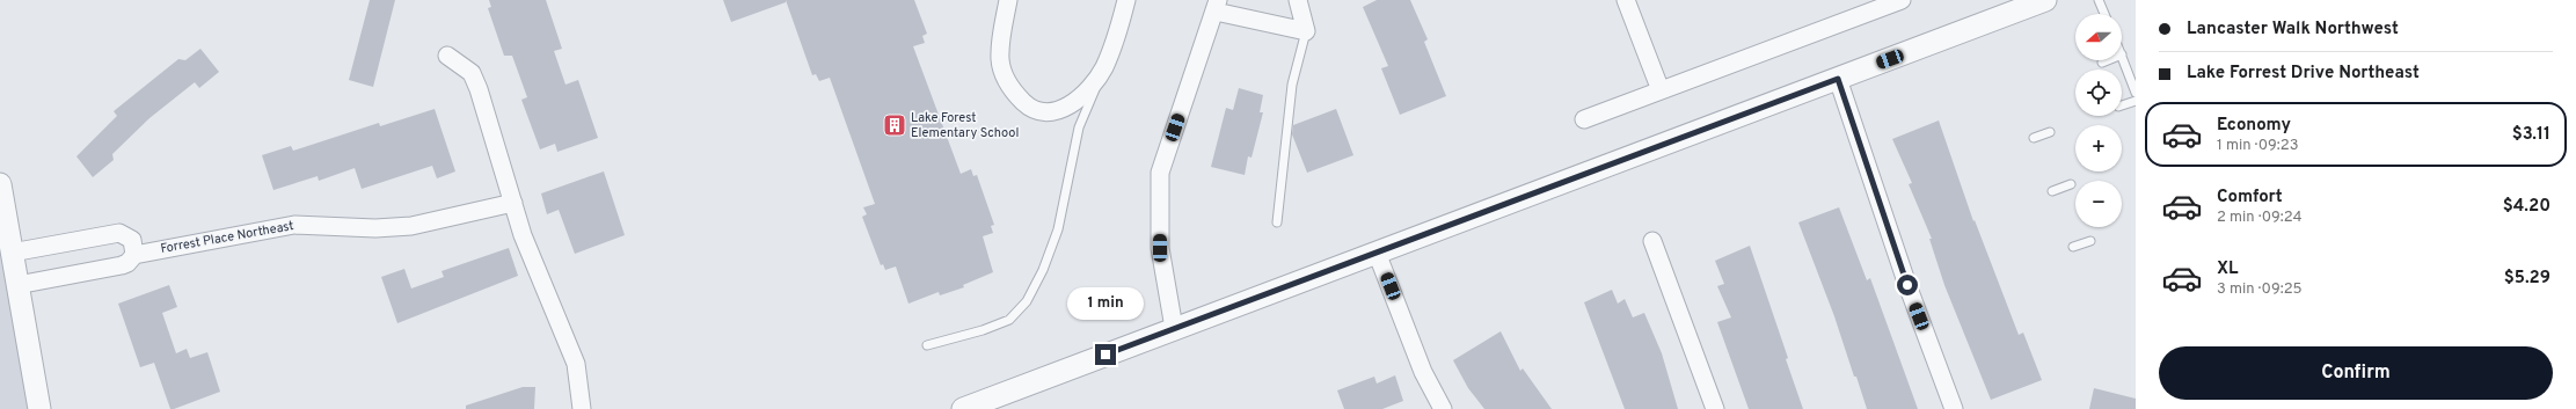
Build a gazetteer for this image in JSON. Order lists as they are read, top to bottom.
{
  "streets": {
    "street": ["Forrest Place Northeast"]
  },
  "places": {
    "building": ["Lake Forest Elementary School"]
  },
  "north": "left",
  "page": {
    "banner": ["Lancaster Walk Northwest", "Lake Forrest Drive Northeast"],
    "map_buttons": ["+", "−"],
    "list": [
      {
        "name": "Economy",
        "note": "1 min · 09:23",
        "value": "$3.11"
      },
      {
        "name": "Comfort",
        "note": "2 min · 09:24",
        "value": "$4.20"
      },
      {
        "name": "XL",
        "note": "3 min · 09:25",
        "value": "$5.29"
      }
    ],
    "bubble": "1 min",
    "buttons": "Confirm"
  }
}
